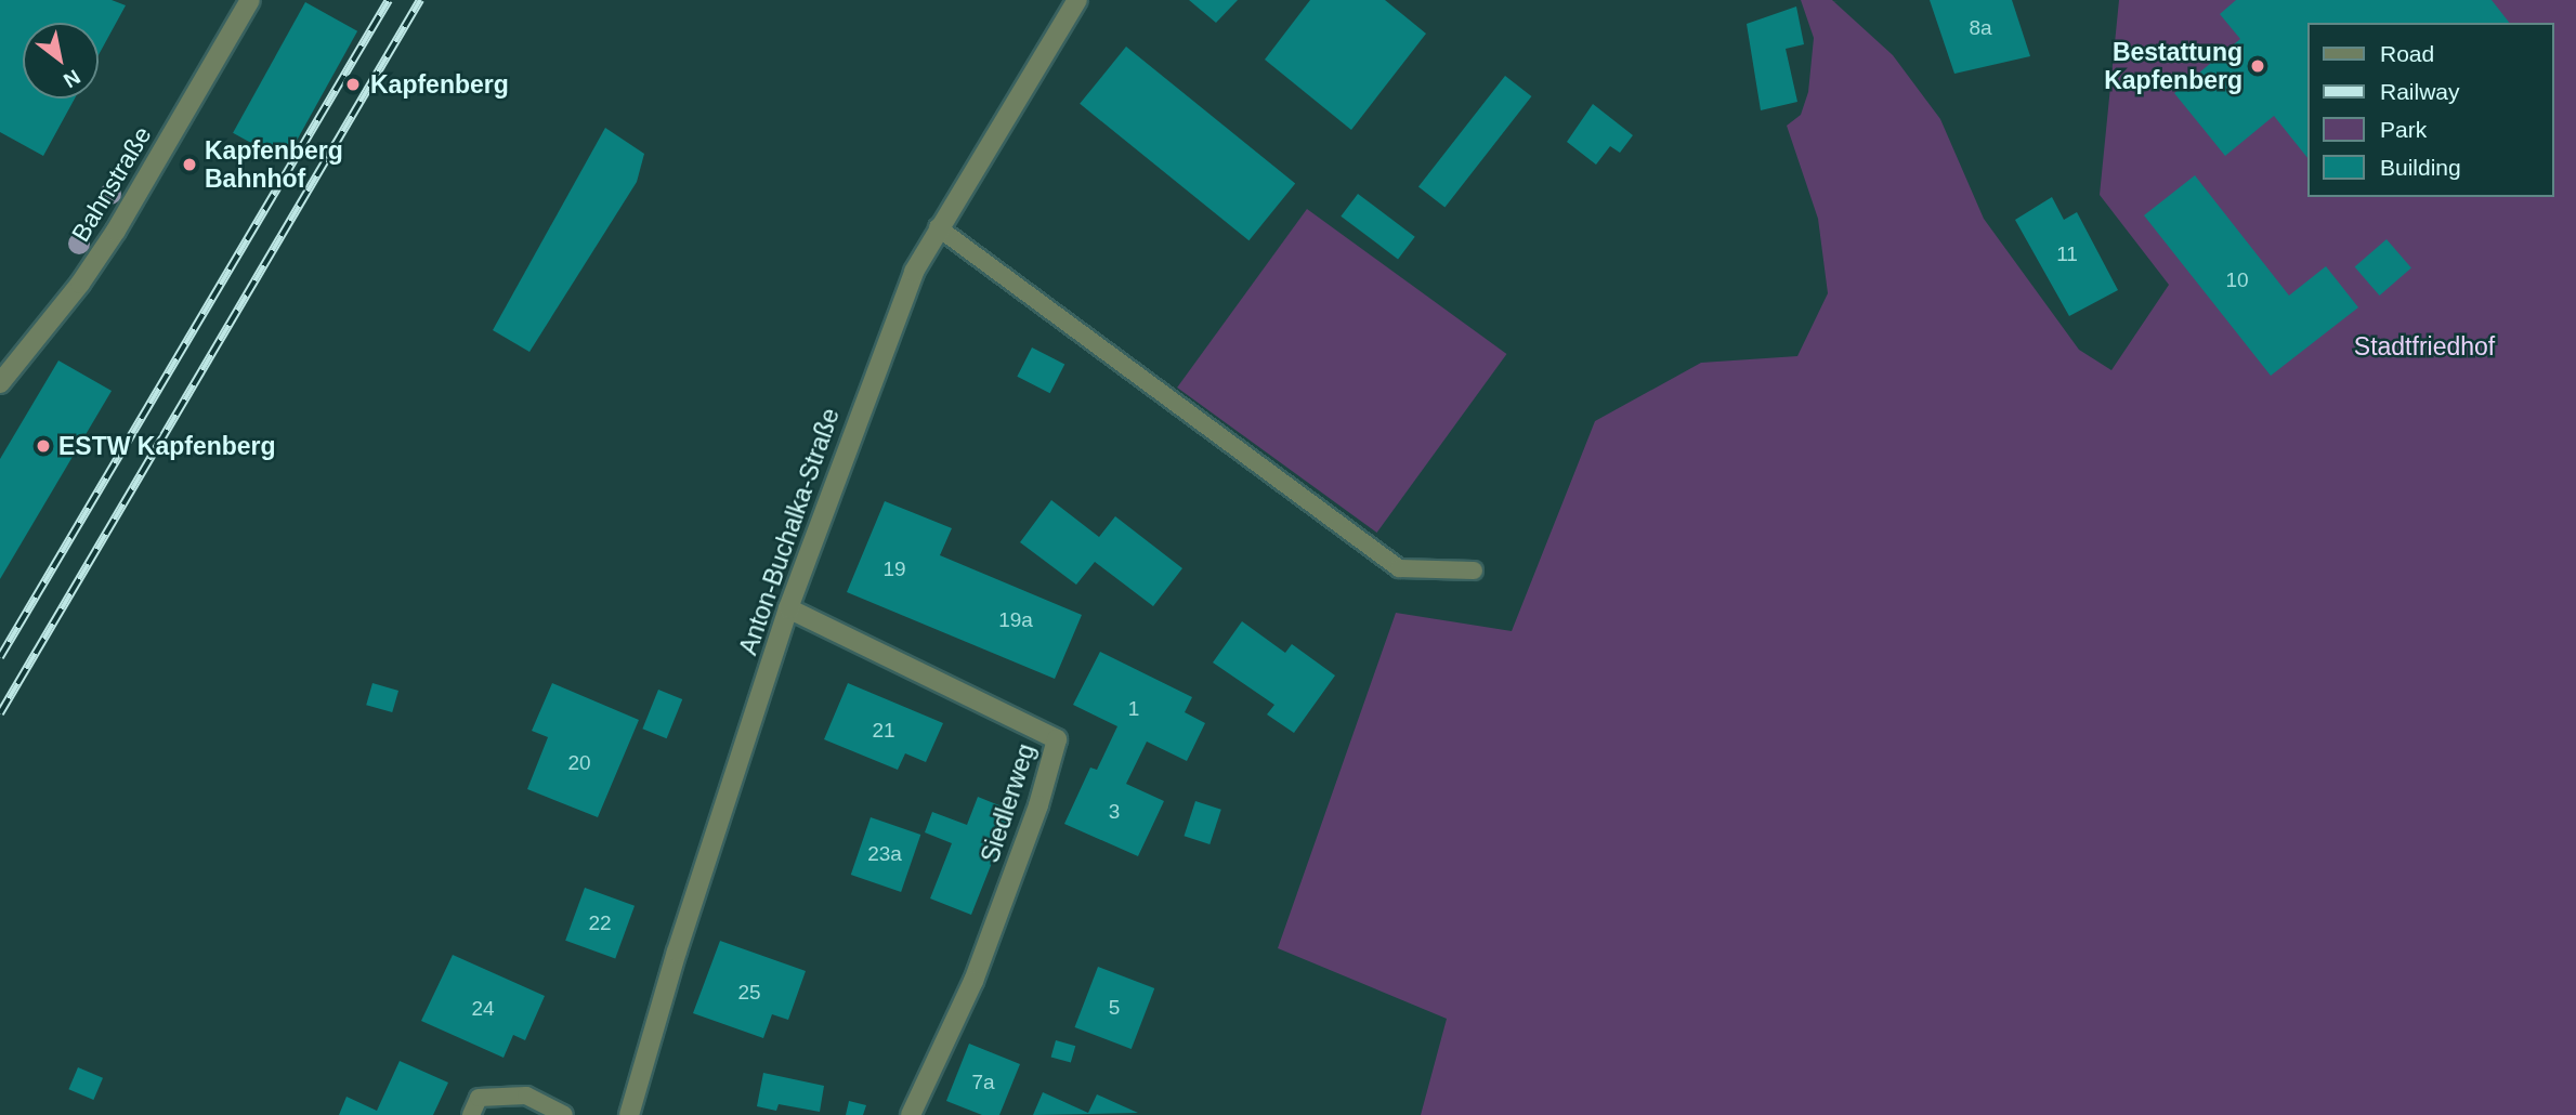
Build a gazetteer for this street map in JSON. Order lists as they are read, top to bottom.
{
  "streets": {
    "street": ["Bahnstraße", "Anton-Buchalka-Straße", "Siedlerweg"]
  },
  "crossings": [
    ["Anton-Buchalka-Straße", "Siedlerweg"]
  ],
  "parks": ["Stadtfriedhof"],
  "places": [
    "Bestattung Kapfenberg",
    "Kapfenberg",
    "Kapfenberg Bahnhof",
    "ESTW Kapfenberg"
  ],
  "house_numbers": [
    "8a",
    "11",
    "10",
    "19",
    "19a",
    "1",
    "21",
    "20",
    "3",
    "23a",
    "22",
    "25",
    "5",
    "24",
    "7a"
  ],
  "legend": [
    "Road",
    "Railway",
    "Park",
    "Building"
  ],
  "north": "bottom right"
}
